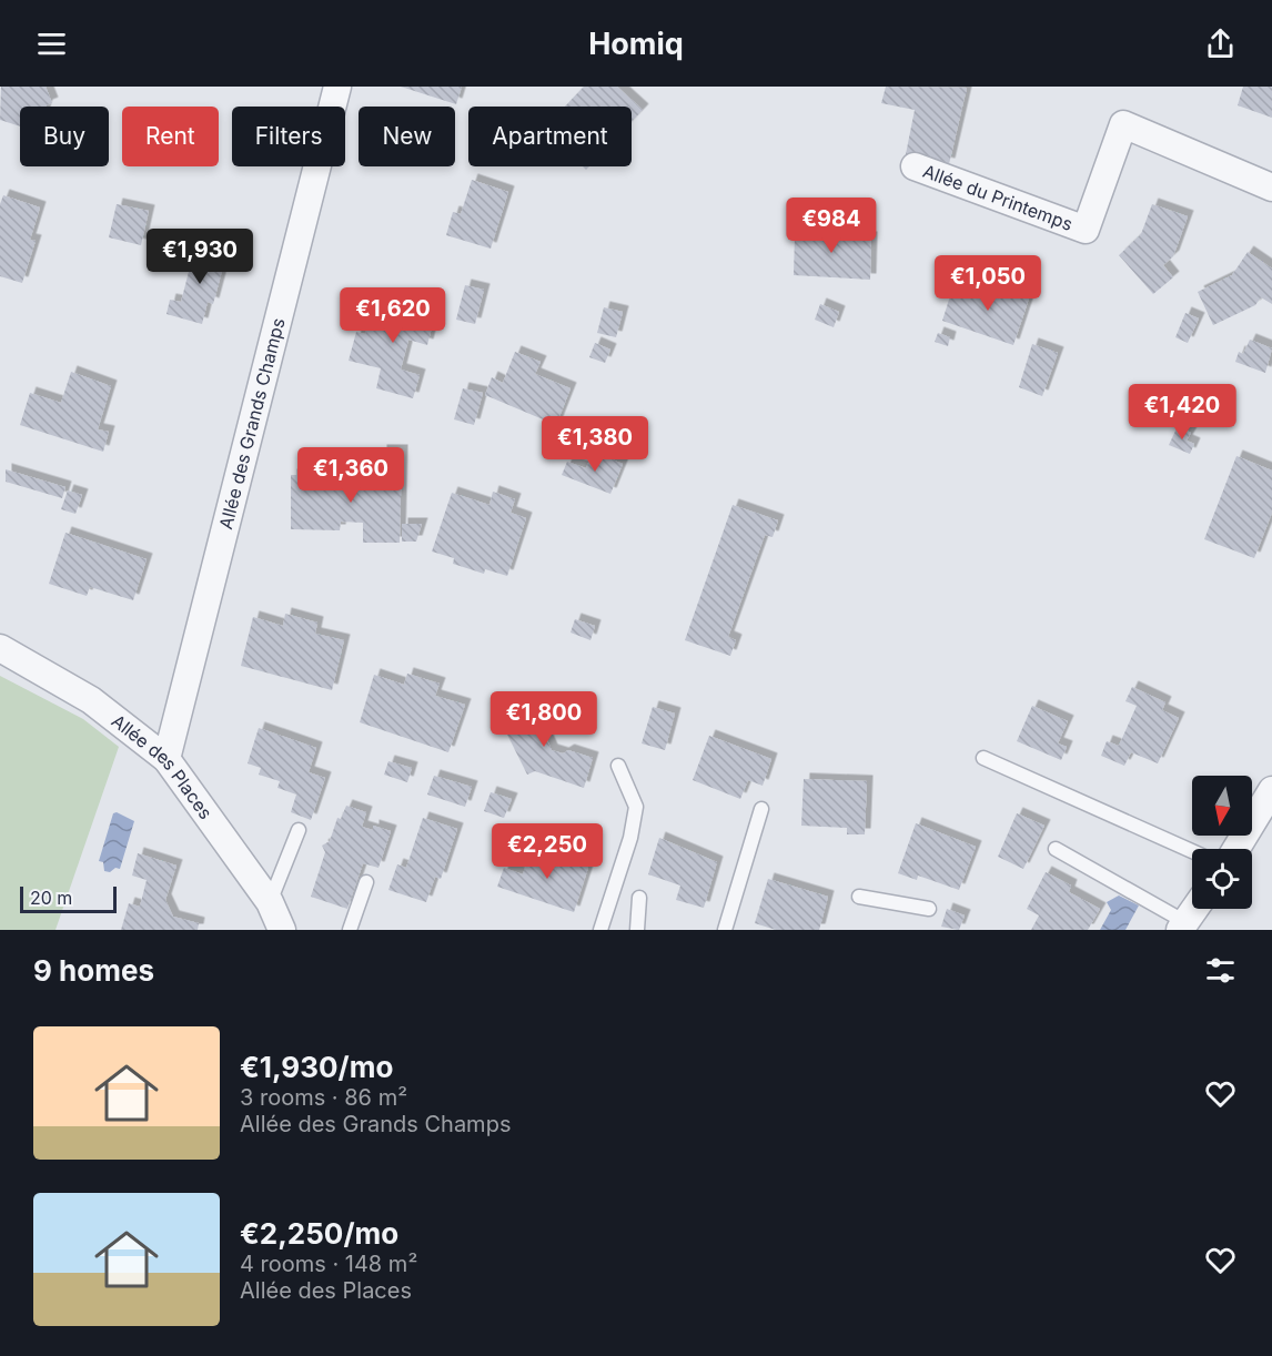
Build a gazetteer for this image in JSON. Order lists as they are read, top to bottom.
{
  "streets": {
    "street": ["Allée du Printemps", "Allée des Grands Champs", "Allée des Places"]
  },
  "crossings": [
    ["Allée des Grands Champs", "Allée des Places"]
  ],
  "scale_bar": "20 m",
  "north": "bottom",
  "page": {
    "header": "Homiq",
    "chip": [
      "Buy",
      "Rent",
      "Filters",
      "New",
      "Apartment"
    ],
    "price": [
      "€984",
      "€1,930",
      "€1,050",
      "€1,620",
      "€1,420",
      "€1,380",
      "€1,360",
      "€1,800",
      "€2,250"
    ],
    "scale": "20 m",
    "heading": "9 homes",
    "list": [
      {
        "name": "€1,930/mo",
        "note": "3 rooms · 86 m² · Allée des Grands Champs"
      },
      {
        "name": "€2,250/mo",
        "note": "4 rooms · 148 m² · Allée des Places"
      }
    ]
  }
}
